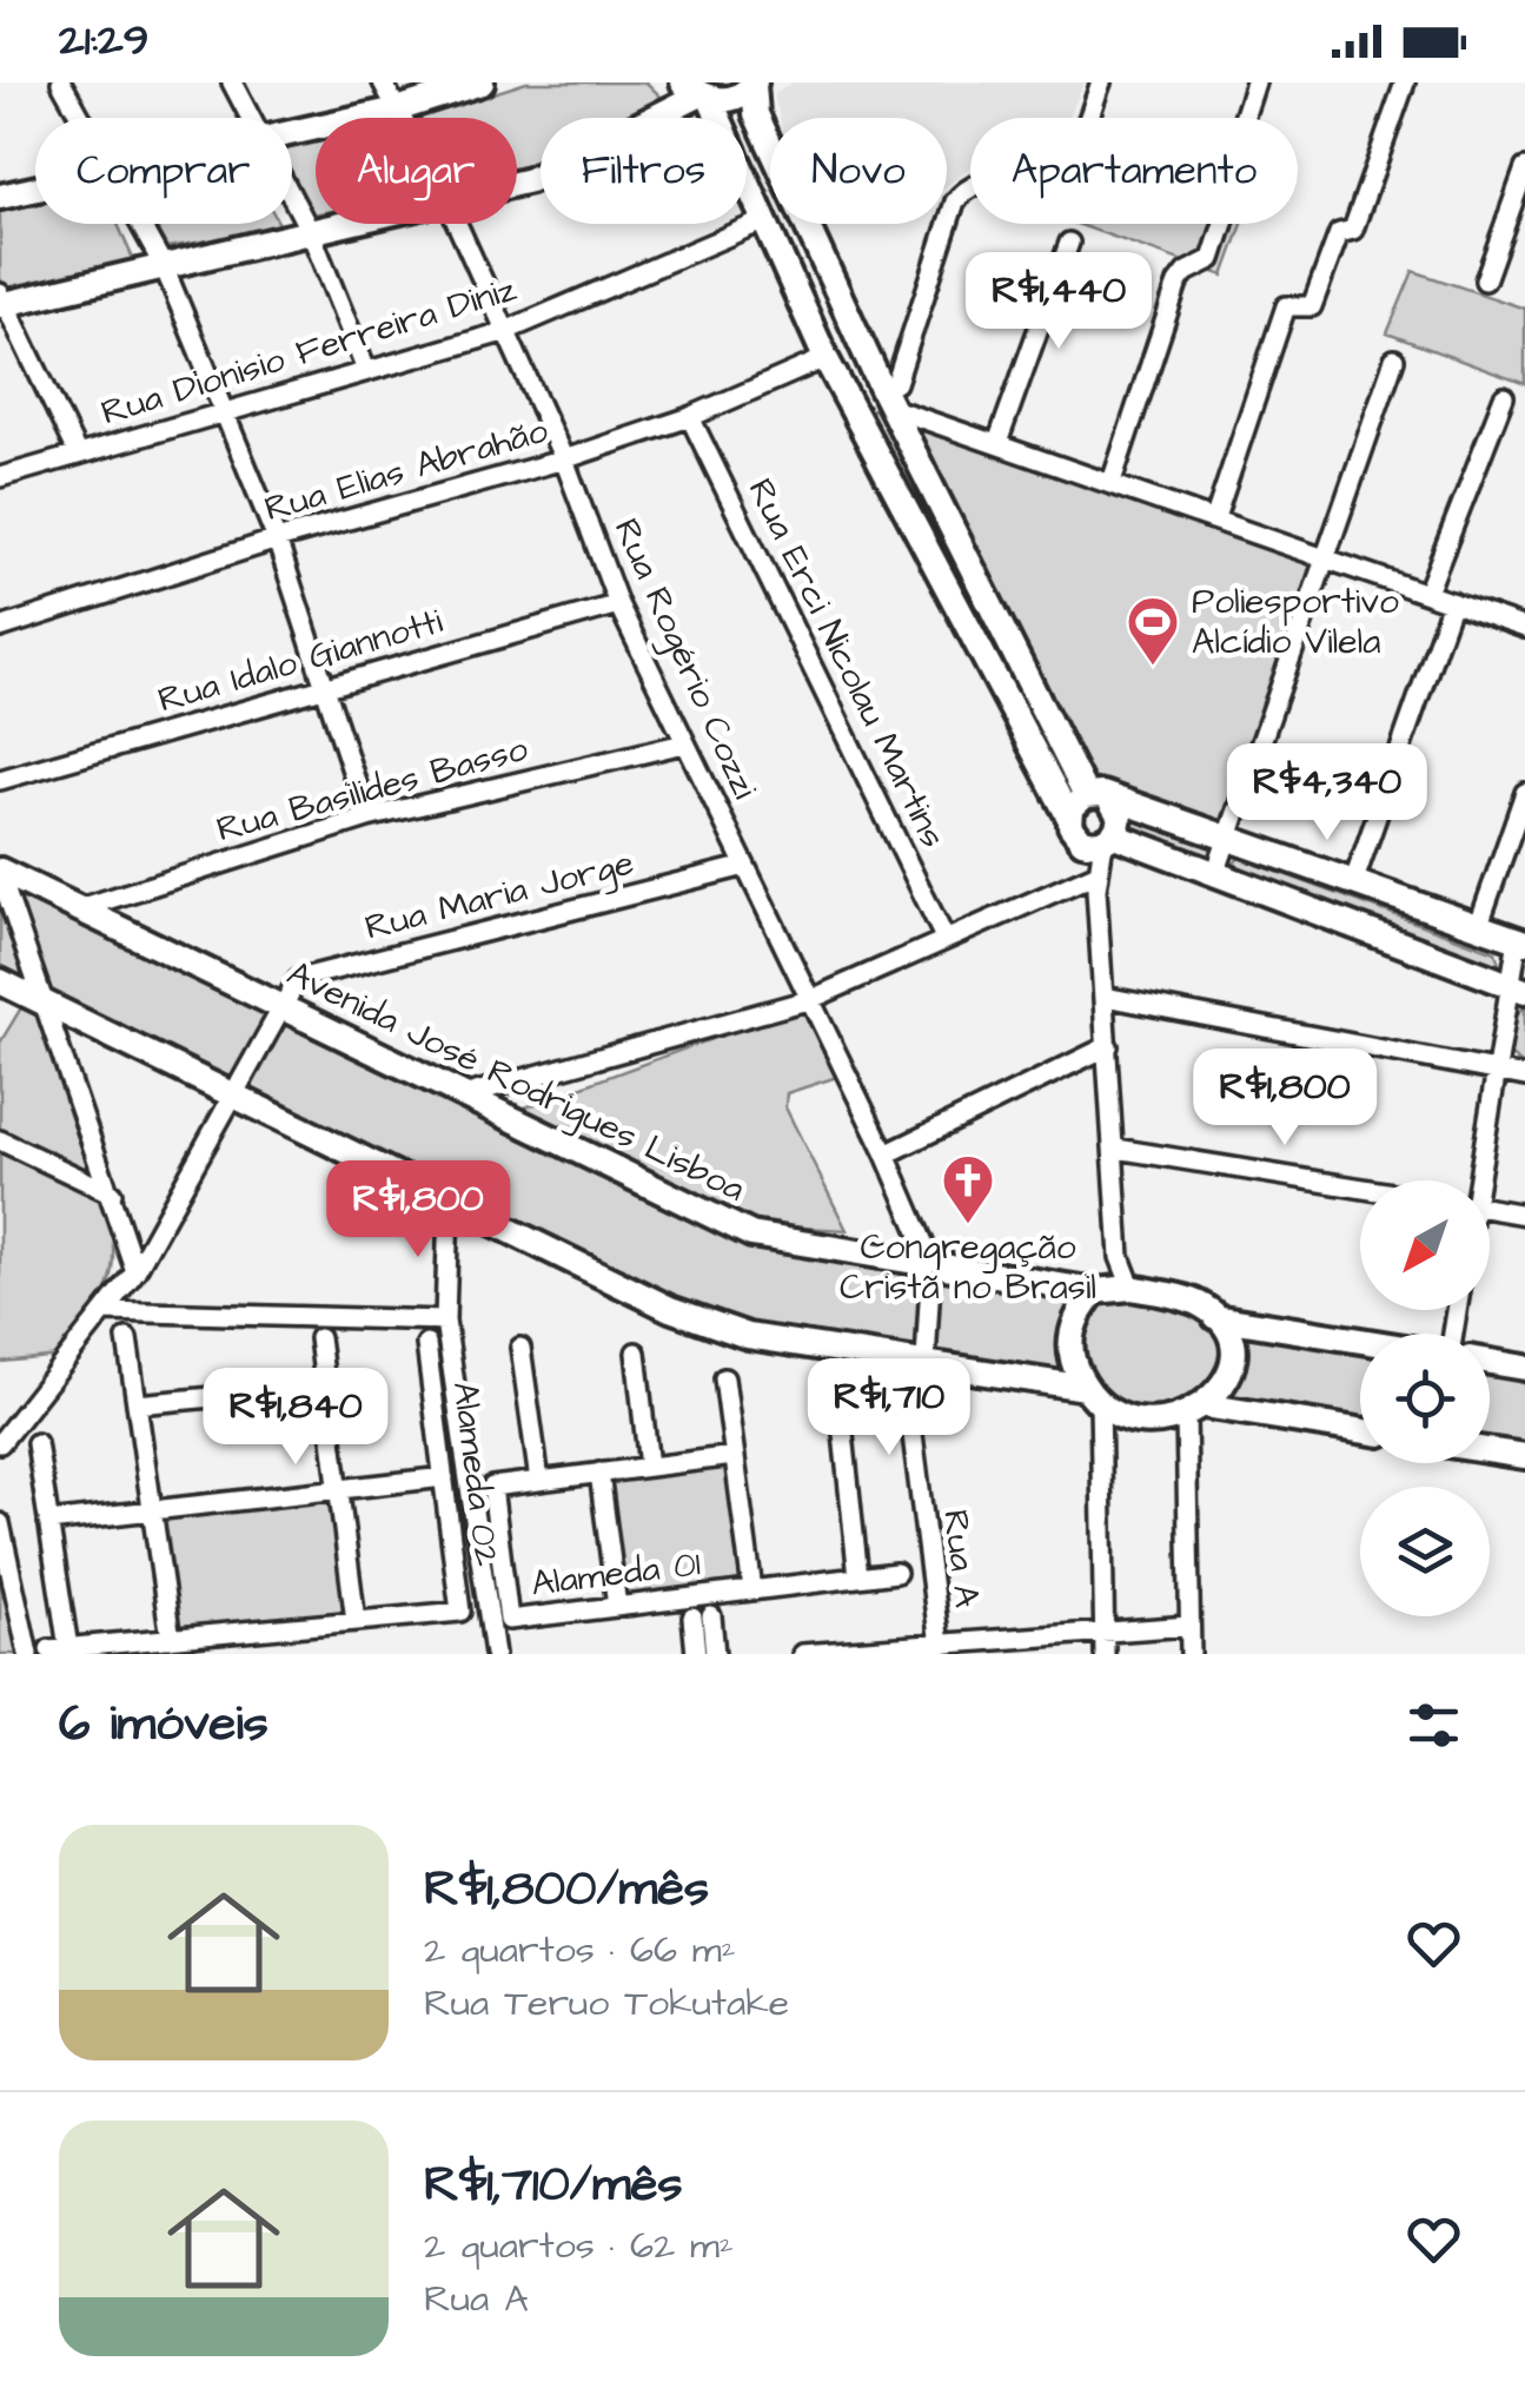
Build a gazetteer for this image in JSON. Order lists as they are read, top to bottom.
{
  "streets": {
    "main road": ["Avenida José Rodrigues Lisboa"],
    "street": [
      "Rua Dionisio Ferreira Diniz",
      "Rua Elias Abrahão",
      "Rua Rogério Cozzi",
      "Rua Idalo Giannotti",
      "Rua Erci Nicolau Martins",
      "Rua Basilides Basso",
      "Rua Maria Jorge",
      "Alameda 02",
      "Rua A",
      "Alameda 01"
    ]
  },
  "crossings": [
    ["Rua Dionisio Ferreira Diniz", "Rua Rogério Cozzi"],
    ["Rua Elias Abrahão", "Rua Rogério Cozzi"],
    ["Rua Elias Abrahão", "Rua Erci Nicolau Martins"],
    ["Rua Rogério Cozzi", "Rua Idalo Giannotti"],
    ["Rua Rogério Cozzi", "Rua Basilides Basso"],
    ["Rua Rogério Cozzi", "Rua Maria Jorge"],
    ["Rua Rogério Cozzi", "Avenida José Rodrigues Lisboa"],
    ["Rua Rogério Cozzi", "Rua A"],
    ["Rua Basilides Basso", "Avenida José Rodrigues Lisboa"],
    ["Rua Maria Jorge", "Avenida José Rodrigues Lisboa"],
    ["Avenida José Rodrigues Lisboa", "Rua A"]
  ],
  "places": {
    "sports": ["Poliesportivo Alcídio Vilela"],
    "church": ["Congregação Cristã no Brasil"]
  },
  "north": "bottom left",
  "page": {
    "status": "21:29",
    "chip": [
      "Comprar",
      "Alugar",
      "Filtros",
      "Novo",
      "Apartamento"
    ],
    "price": [
      "R$1,440",
      "R$4,340",
      "R$1,800",
      "R$1,800",
      "R$1,710",
      "R$1,840"
    ],
    "heading": "6 imóveis",
    "list": [
      {
        "name": "R$1,800/mês",
        "note": "2 quartos · 66 m² · Rua Teruo Tokutake"
      },
      {
        "name": "R$1,710/mês",
        "note": "2 quartos · 62 m² · Rua A"
      }
    ]
  }
}
